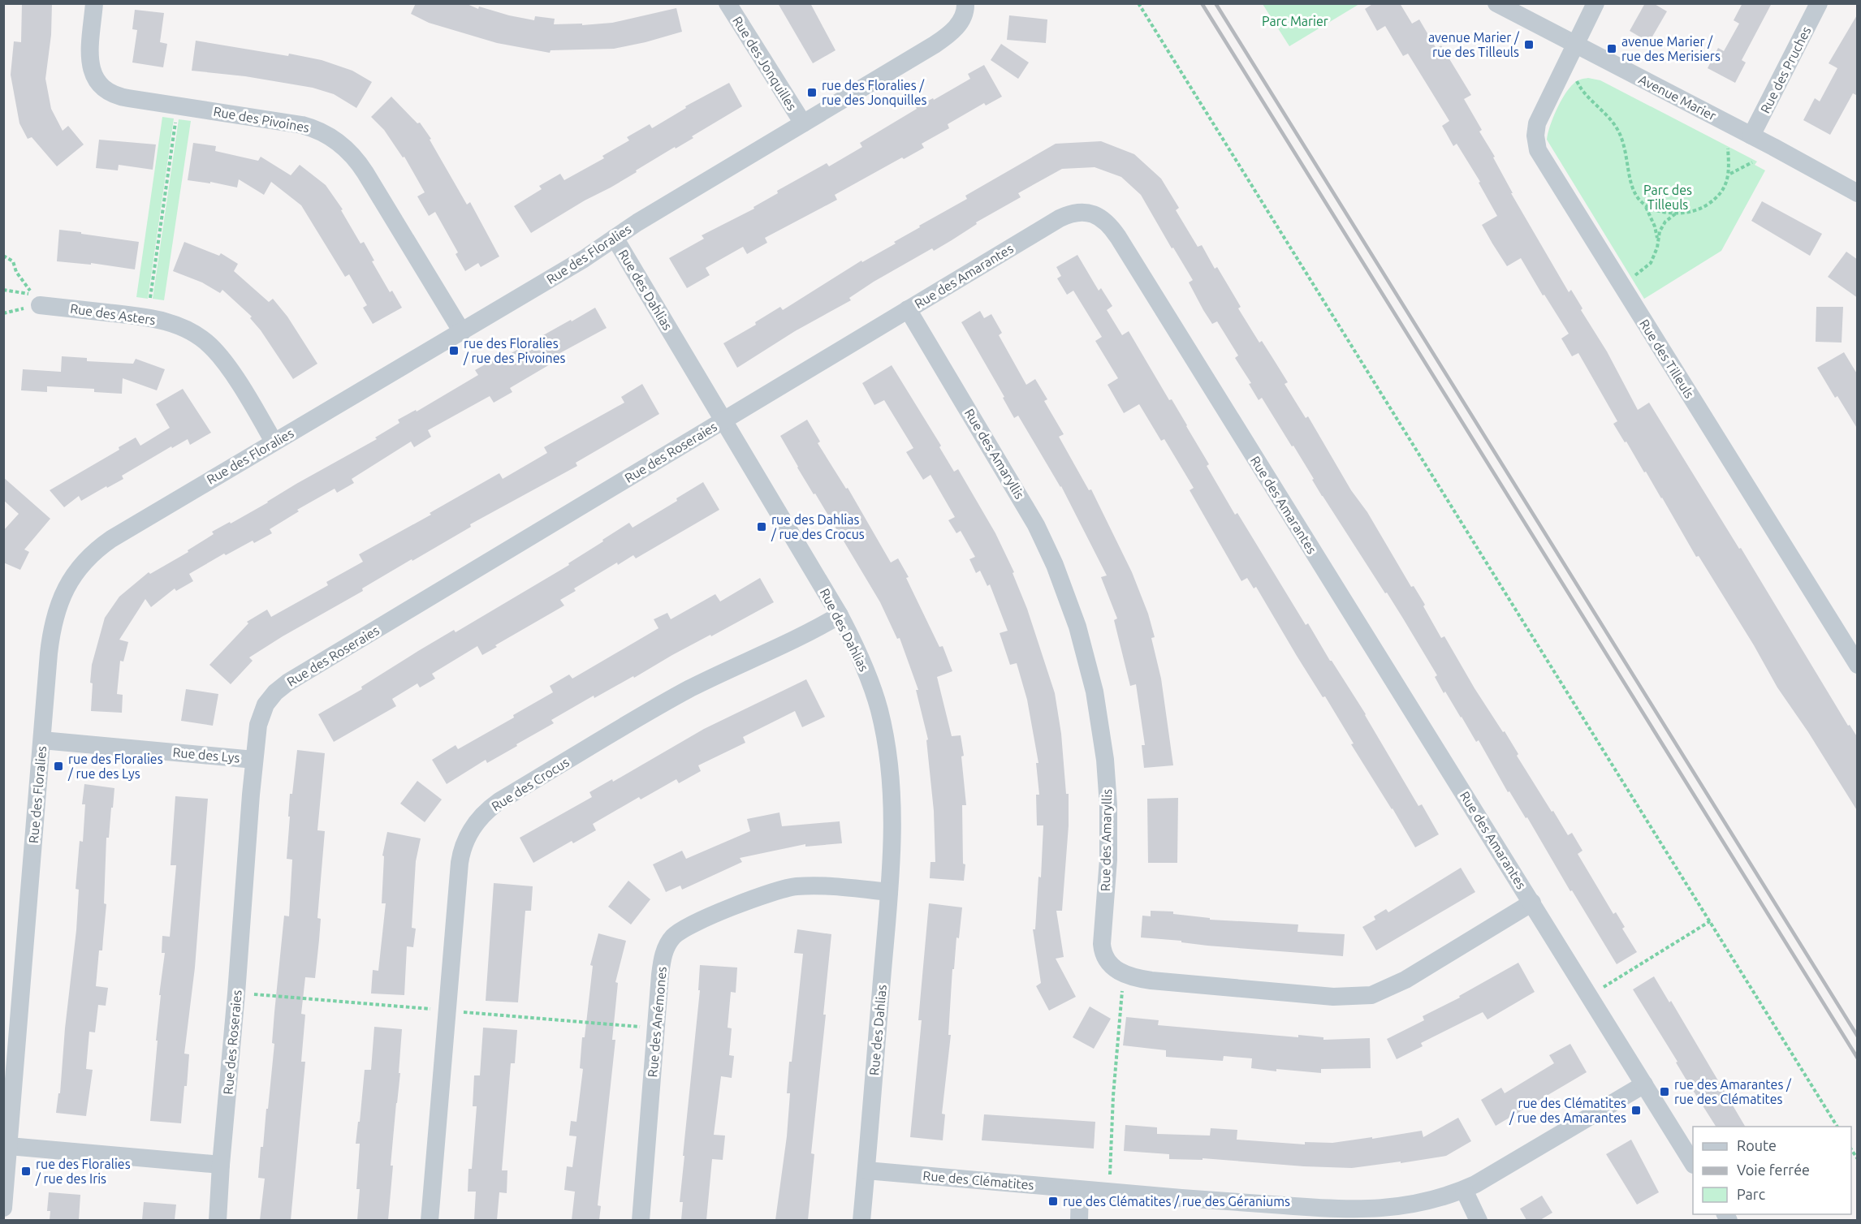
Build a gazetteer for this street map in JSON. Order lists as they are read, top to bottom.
{
  "streets": {
    "street": [
      "Rue des Jonquilles",
      "Rue des Pruches",
      "Avenue Marier",
      "Rue des Pivoines",
      "Rue des Floralies",
      "Rue des Amarantes",
      "Rue des Dahlias",
      "Rue des Asters",
      "Rue des Tilleuls",
      "Rue des Roseraies",
      "Rue des Amaryllis",
      "Rue des Lys",
      "Rue des Crocus",
      "Rue des Anémones",
      "Rue des Clématites"
    ]
  },
  "crossings": [
    ["Rue des Jonquilles", "Rue des Floralies"],
    ["Rue des Pruches", "Avenue Marier"],
    ["Avenue Marier", "Rue des Tilleuls"],
    ["Rue des Pivoines", "Rue des Floralies"],
    ["Rue des Floralies", "Rue des Dahlias"],
    ["Rue des Floralies", "Rue des Asters"],
    ["Rue des Floralies", "Rue des Lys"],
    ["Rue des Amarantes", "Rue des Dahlias"],
    ["Rue des Amarantes", "Rue des Roseraies"],
    ["Rue des Amarantes", "Rue des Amaryllis"],
    ["Rue des Amarantes", "Rue des Clématites"],
    ["Rue des Dahlias", "Rue des Roseraies"],
    ["Rue des Dahlias", "Rue des Crocus"],
    ["Rue des Dahlias", "Rue des Anémones"],
    ["Rue des Dahlias", "Rue des Clématites"],
    ["Rue des Roseraies", "Rue des Lys"]
  ],
  "parks": ["Parc Marier", "Parc des Tilleuls"],
  "places": {
    "transit": [
      "avenue Marier / rue des Tilleuls",
      "avenue Marier / rue des Merisiers",
      "rue des Floralies / rue des Jonquilles",
      "rue des Floralies / rue des Pivoines",
      "rue des Dahlias / rue des Crocus",
      "rue des Floralies / rue des Lys",
      "rue des Amarantes / rue des Clématites",
      "rue des Clématites / rue des Amarantes",
      "rue des Floralies / rue des Iris",
      "rue des Clématites / rue des Géraniums"
    ]
  },
  "legend": ["Route", "Voie ferrée", "Parc"]
}
